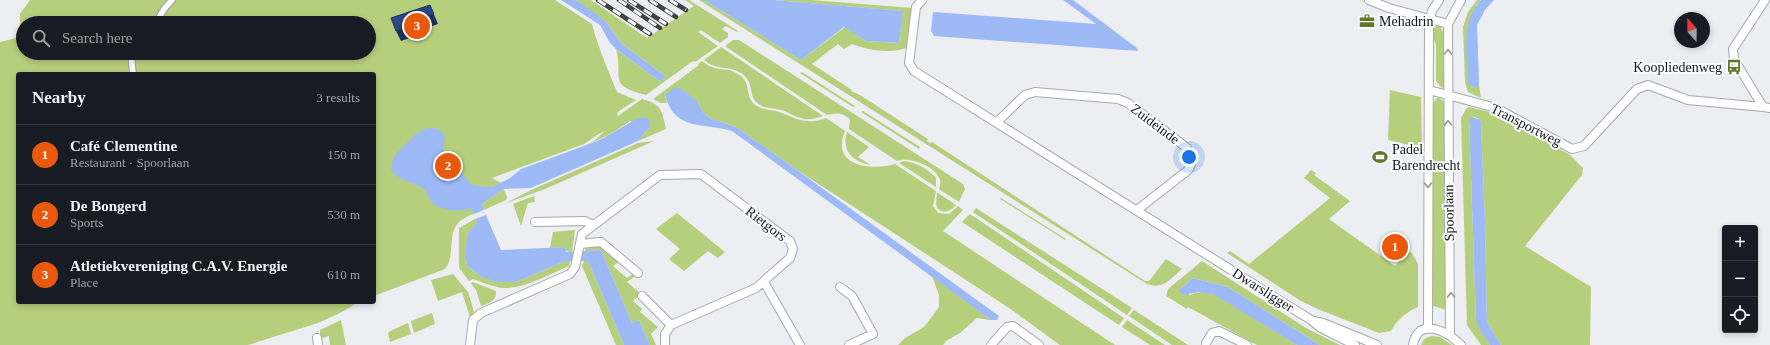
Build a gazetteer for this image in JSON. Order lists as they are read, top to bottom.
{
  "streets": {
    "street": [
      "Zuideinde",
      "Transportweg",
      "Spoorlaan",
      "Rietgors",
      "Dwarsligger"
    ]
  },
  "crossings": [
    ["Zuideinde", "Dwarsligger"],
    ["Transportweg", "Spoorlaan"]
  ],
  "places": {
    "office": ["Mehadrin"],
    "bus stop": ["Koopliedenweg"],
    "sports": ["Padel Barendrecht"]
  },
  "north": "top",
  "page": {
    "pins": ["3", "2", "1"],
    "search": "Search here",
    "heading": ["Nearby", "3 results"],
    "list": [
      {
        "mark": "1",
        "name": "Café Clementine",
        "note": "Restaurant · Spoorlaan",
        "value": "150 m"
      },
      {
        "mark": "2",
        "name": "De Bongerd",
        "note": "Sports",
        "value": "530 m"
      },
      {
        "mark": "3",
        "name": "Atletiekvereniging C.A.V. Energie",
        "note": "Place",
        "value": "610 m"
      }
    ],
    "map_buttons": ["+", "−"]
  }
}
